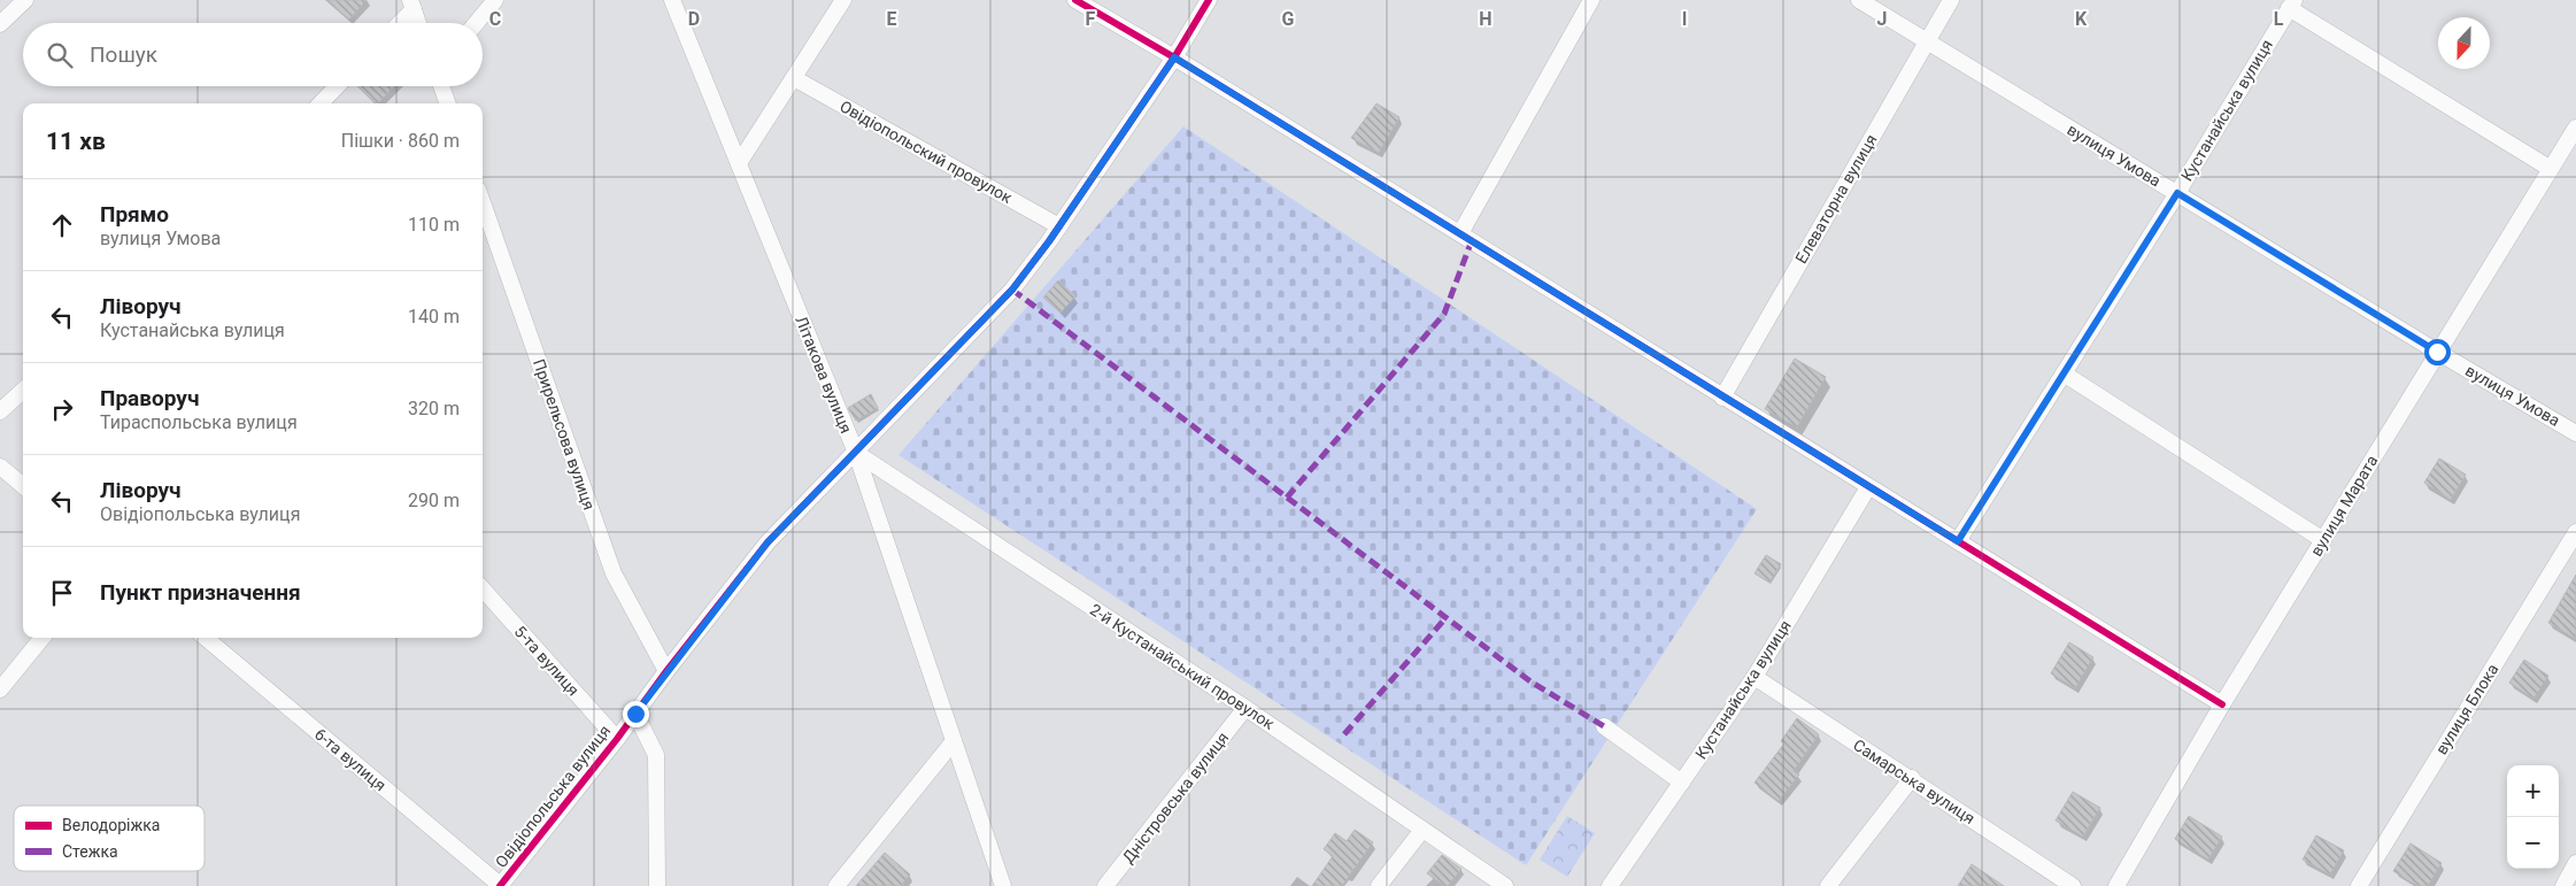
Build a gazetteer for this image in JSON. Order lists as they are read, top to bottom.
{
  "streets": {
    "street": [
      "Кустанайська вулиця",
      "Овідіопольский провулок",
      "вулиця Умова",
      "Елеваторна вулиця",
      "Літакова вулиця",
      "Прирельсова вулиця",
      "вулиця Марата",
      "5-та вулиця",
      "2-й Кустанайський провулок",
      "вулиця Блока",
      "6-та вулиця",
      "Самарська вулиця",
      "Овідіопольська вулиця",
      "Дністровська вулиця"
    ]
  },
  "crossings": [
    ["Кустанайська вулиця", "вулиця Умова"],
    ["Кустанайська вулиця", "Самарська вулиця"],
    ["Овідіопольский провулок", "Овідіопольська вулиця"],
    ["вулиця Умова", "Елеваторна вулиця"],
    ["вулиця Умова", "вулиця Марата"],
    ["Літакова вулиця", "2-й Кустанайський провулок"],
    ["Літакова вулиця", "Овідіопольська вулиця"],
    ["Прирельсова вулиця", "Овідіопольська вулиця"],
    ["5-та вулиця", "Овідіопольська вулиця"],
    ["2-й Кустанайський провулок", "Овідіопольська вулиця"],
    ["2-й Кустанайський провулок", "Дністровська вулиця"],
    ["6-та вулиця", "Овідіопольська вулиця"]
  ],
  "legend": ["Велодоріжка", "Стежка"],
  "north": "bottom",
  "page": {
    "search": "Пошук",
    "heading": ["11 хв", "Пішки · 860 m"],
    "list": [
      ["Прямо", "вулиця Умова", "110 m"],
      ["Ліворуч", "Кустанайська вулиця", "140 m"],
      ["Праворуч", "Тираспольська вулиця", "320 m"],
      ["Ліворуч", "Овідіопольська вулиця", "290 m"],
      "Пункт призначення"
    ],
    "map_buttons": ["+", "−"]
  },
  "grid": {
    "columns": [
      "C",
      "D",
      "E",
      "F",
      "G",
      "H",
      "I",
      "J",
      "K",
      "L"
    ]
  }
}
